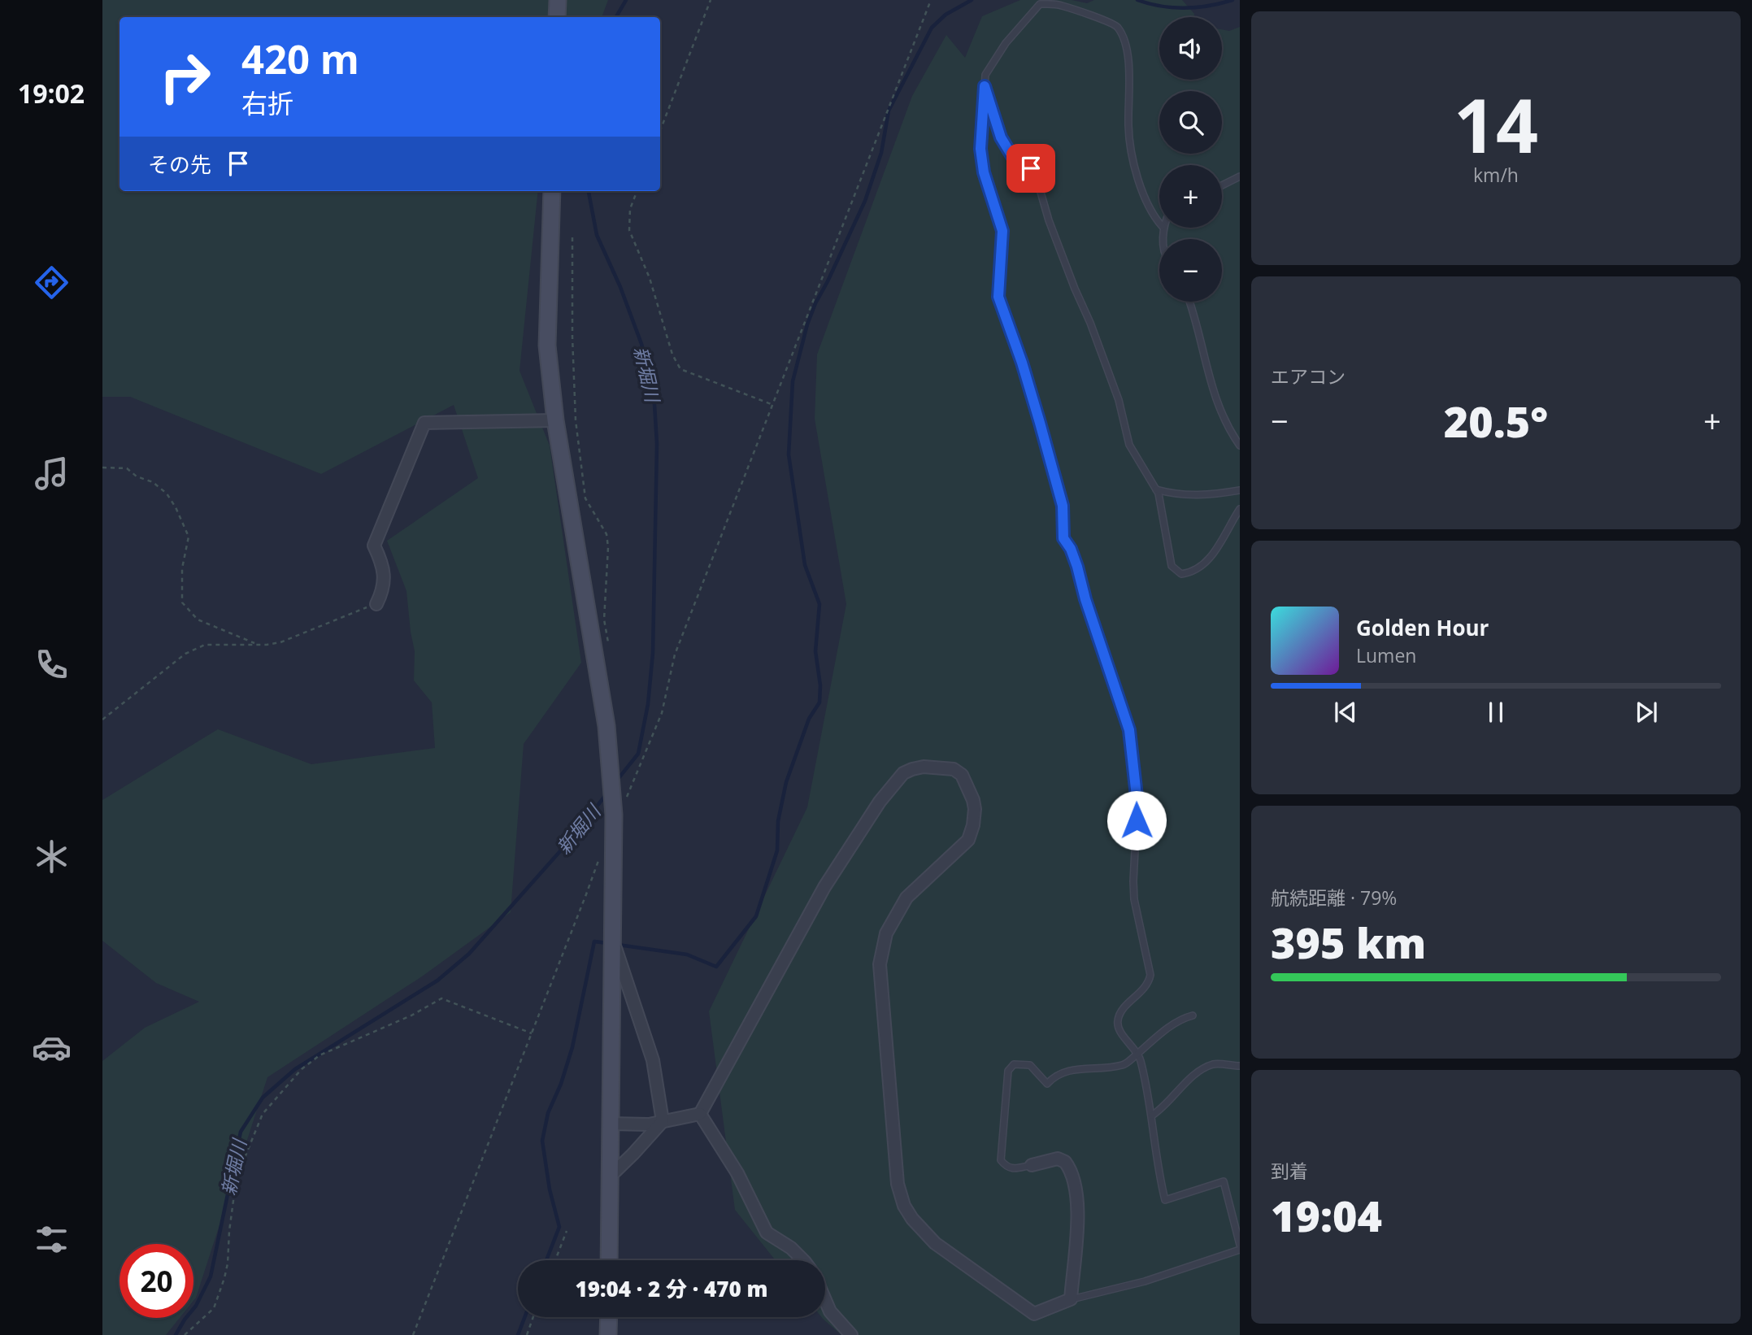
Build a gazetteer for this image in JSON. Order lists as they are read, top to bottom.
{
  "water": ["新堀川"],
  "page": {
    "tabs": "19:02",
    "tile": [
      ["14", "km/h"],
      "エアコン",
      ["航続距離 · 79%", "395 km"],
      ["到着", "19:04"]
    ],
    "map_buttons": ["+", "−"],
    "turn": ["420 m", "右折"],
    "then": "その先",
    "heat": ["−", "20.5°", "+"],
    "song": ["Golden Hour", "Lumen"],
    "limit": "20",
    "trip": "19:04 · 2 分 · 470 m"
  }
}
